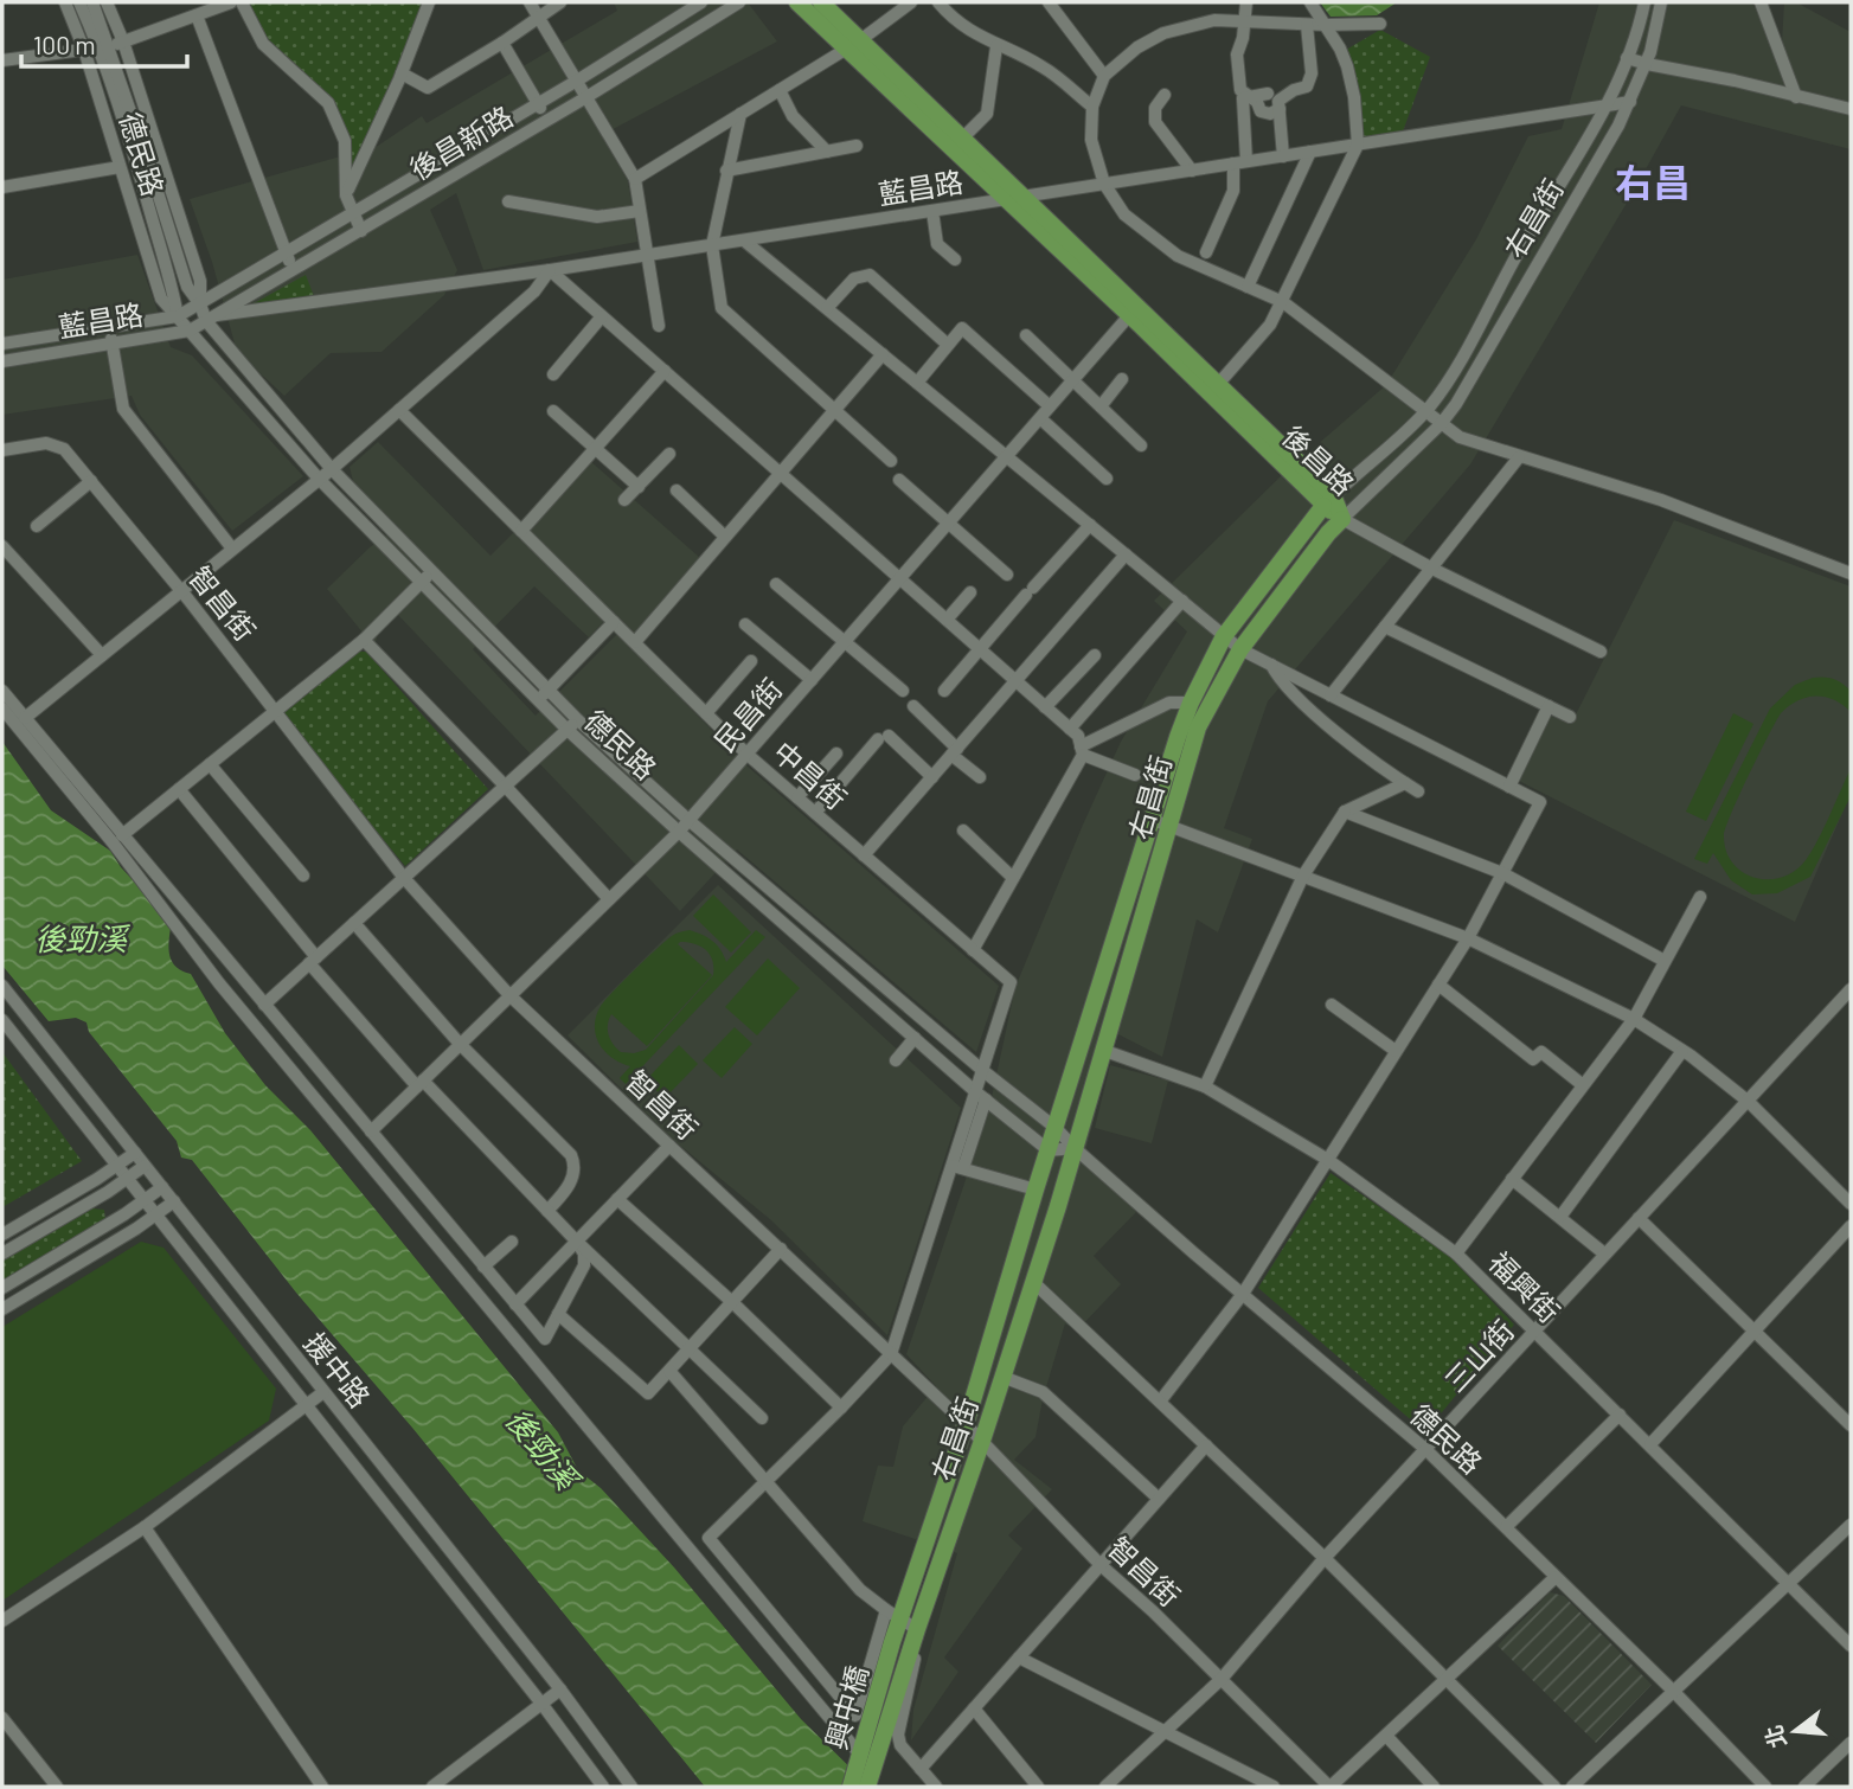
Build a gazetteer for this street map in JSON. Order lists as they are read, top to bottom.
{
  "streets": {
    "main road": ["右昌街", "後昌路", "興中橋"],
    "street": [
      "後昌新路",
      "德民路",
      "藍昌路",
      "智昌街",
      "民昌街",
      "中昌街",
      "福興街",
      "三山街",
      "援中路"
    ]
  },
  "crossings": [
    ["後昌新路", "德民路"],
    ["後昌新路", "藍昌路"],
    ["德民路", "藍昌路"],
    ["德民路", "右昌街"],
    ["德民路", "民昌街"],
    ["德民路", "中昌街"],
    ["德民路", "三山街"],
    ["藍昌路", "右昌街"],
    ["藍昌路", "後昌路"],
    ["右昌街", "後昌路"],
    ["右昌街", "智昌街"],
    ["右昌街", "福興街"],
    ["右昌街", "興中橋"],
    ["後昌路", "民昌街"],
    ["智昌街", "民昌街"],
    ["智昌街", "中昌街"],
    ["智昌街", "三山街"],
    ["民昌街", "中昌街"],
    ["福興街", "三山街"]
  ],
  "districts": ["右昌"],
  "water": ["後勁溪"],
  "scale_bar": "100 m",
  "north": "left"
}
